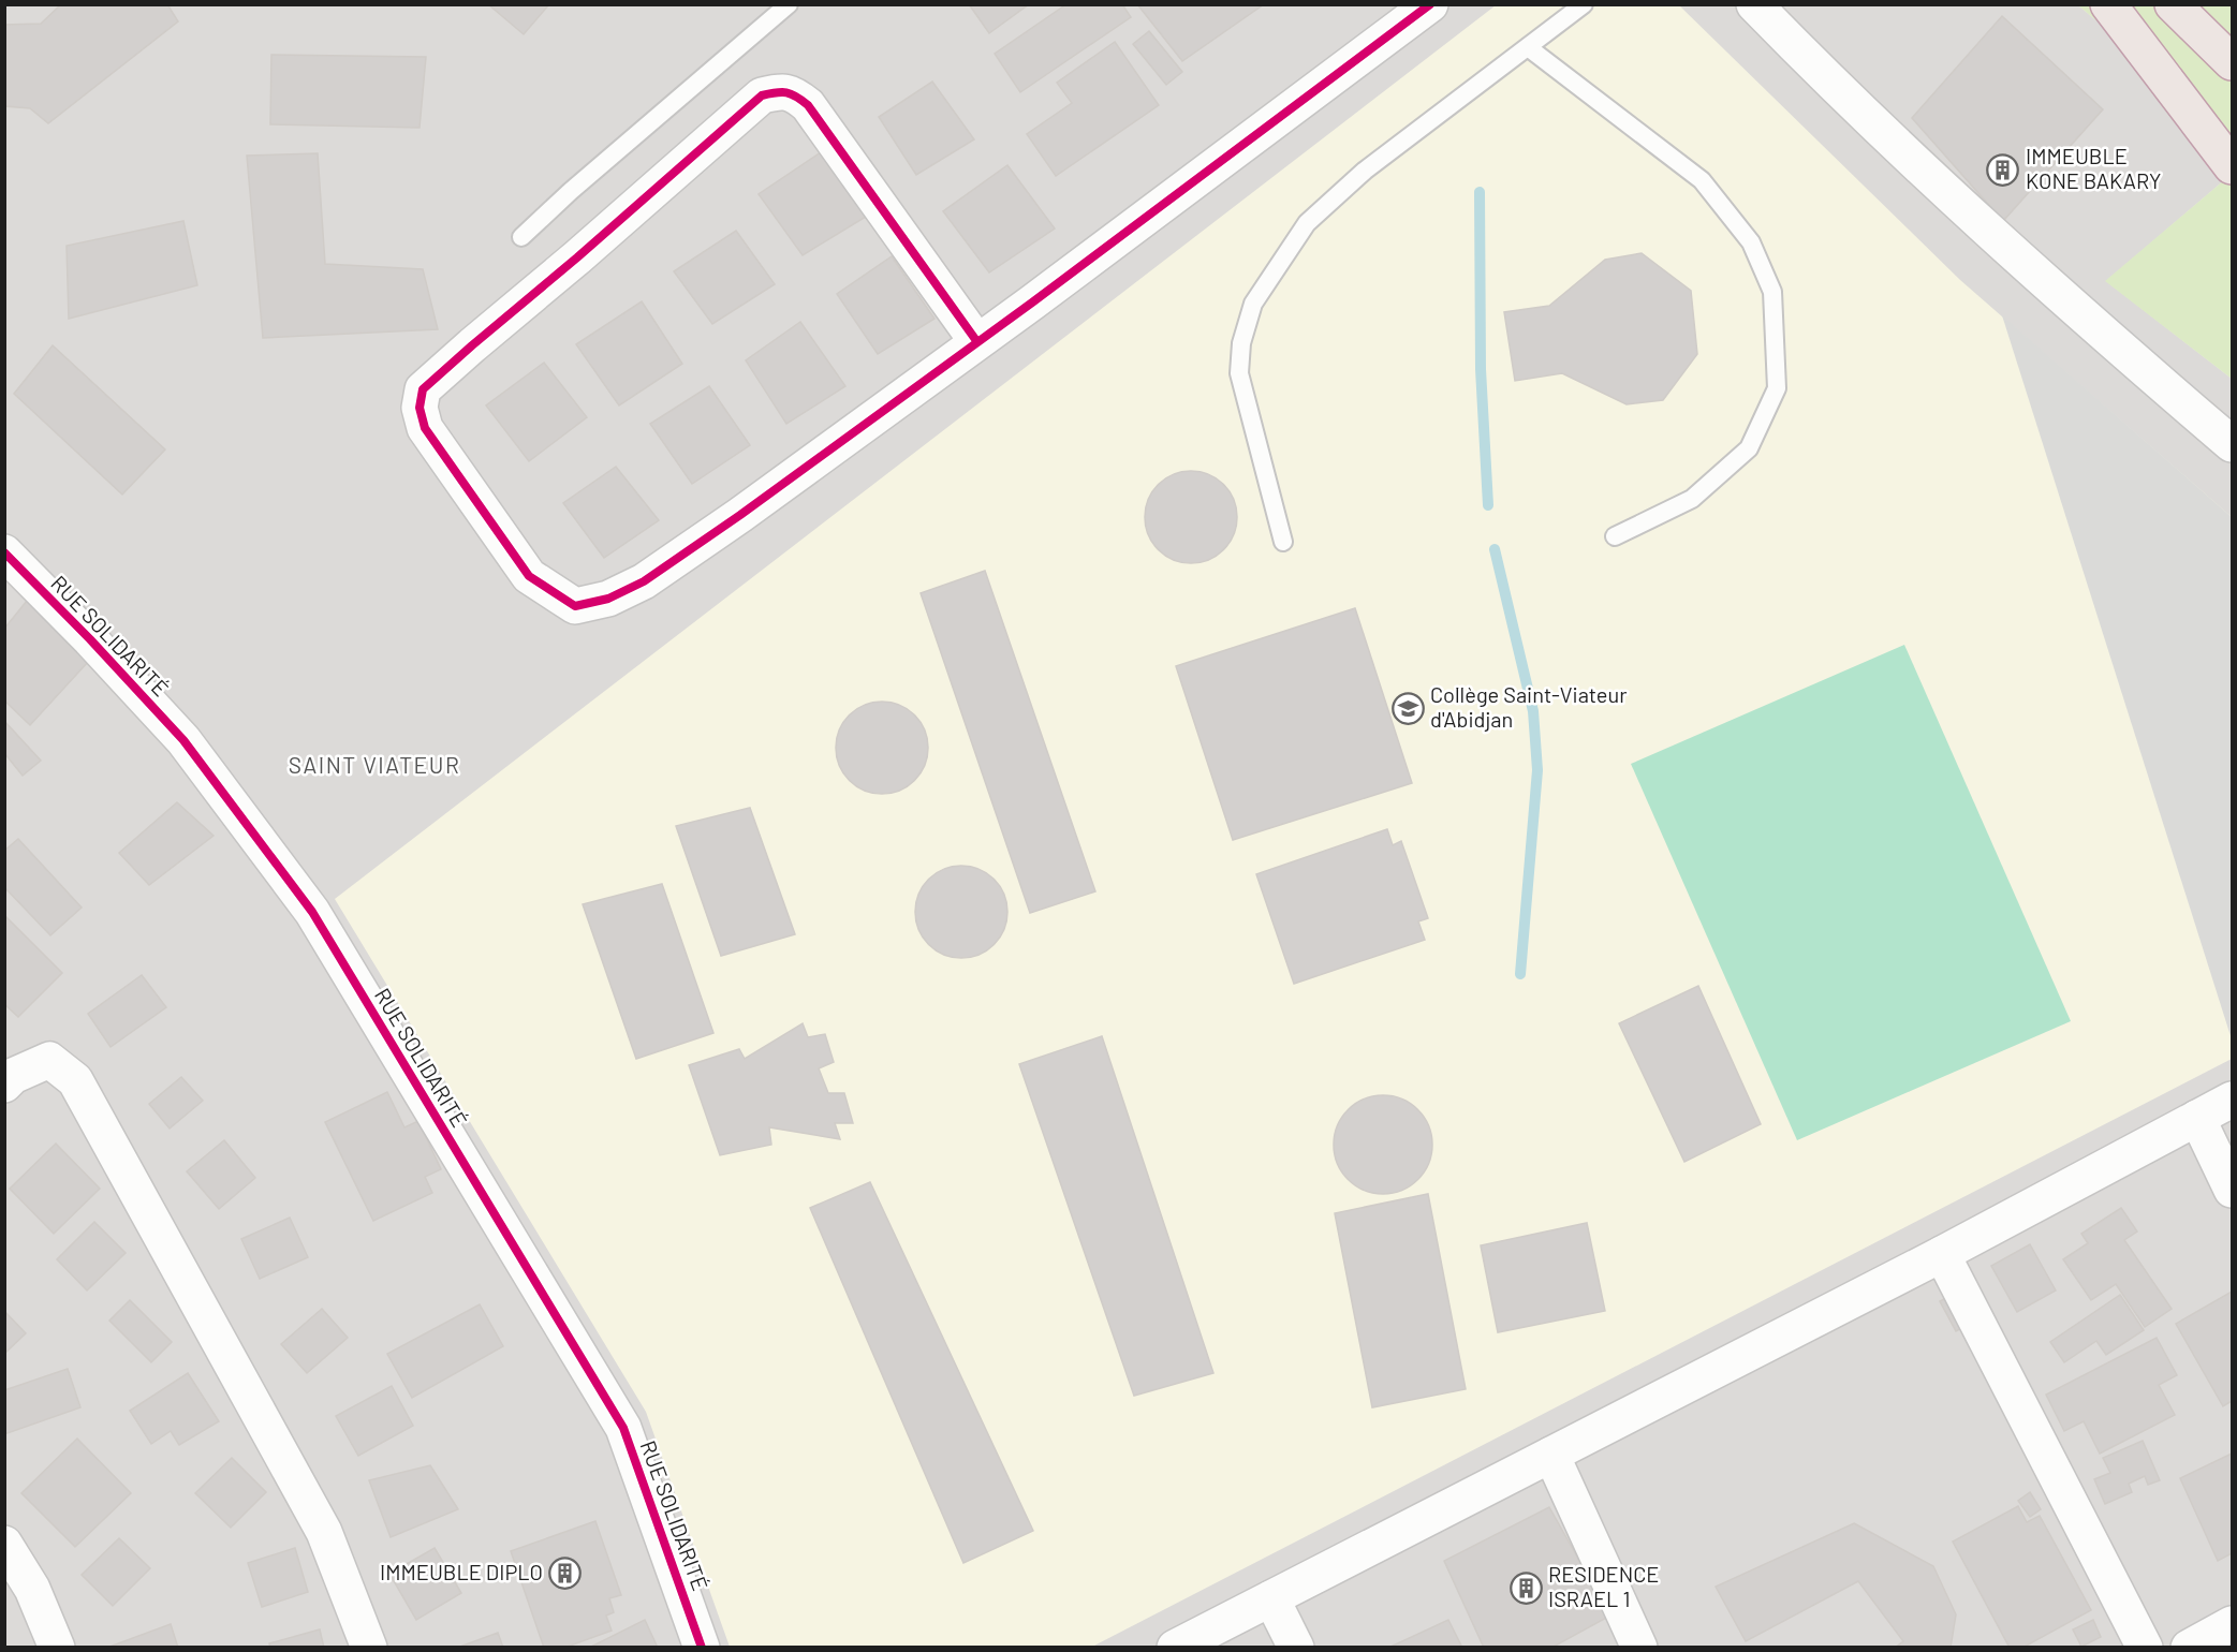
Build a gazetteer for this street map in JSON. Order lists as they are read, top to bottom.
{
  "streets": {
    "street": ["RUE SOLIDARITÉ"]
  },
  "districts": ["SAINT VIATEUR"],
  "places": {
    "building": ["IMMEUBLE KONE BAKARY", "IMMEUBLE DIPLO", "RESIDENCE ISRAEL 1"],
    "school or university": ["Collège Saint-Viateur d'Abidjan"]
  }
}
